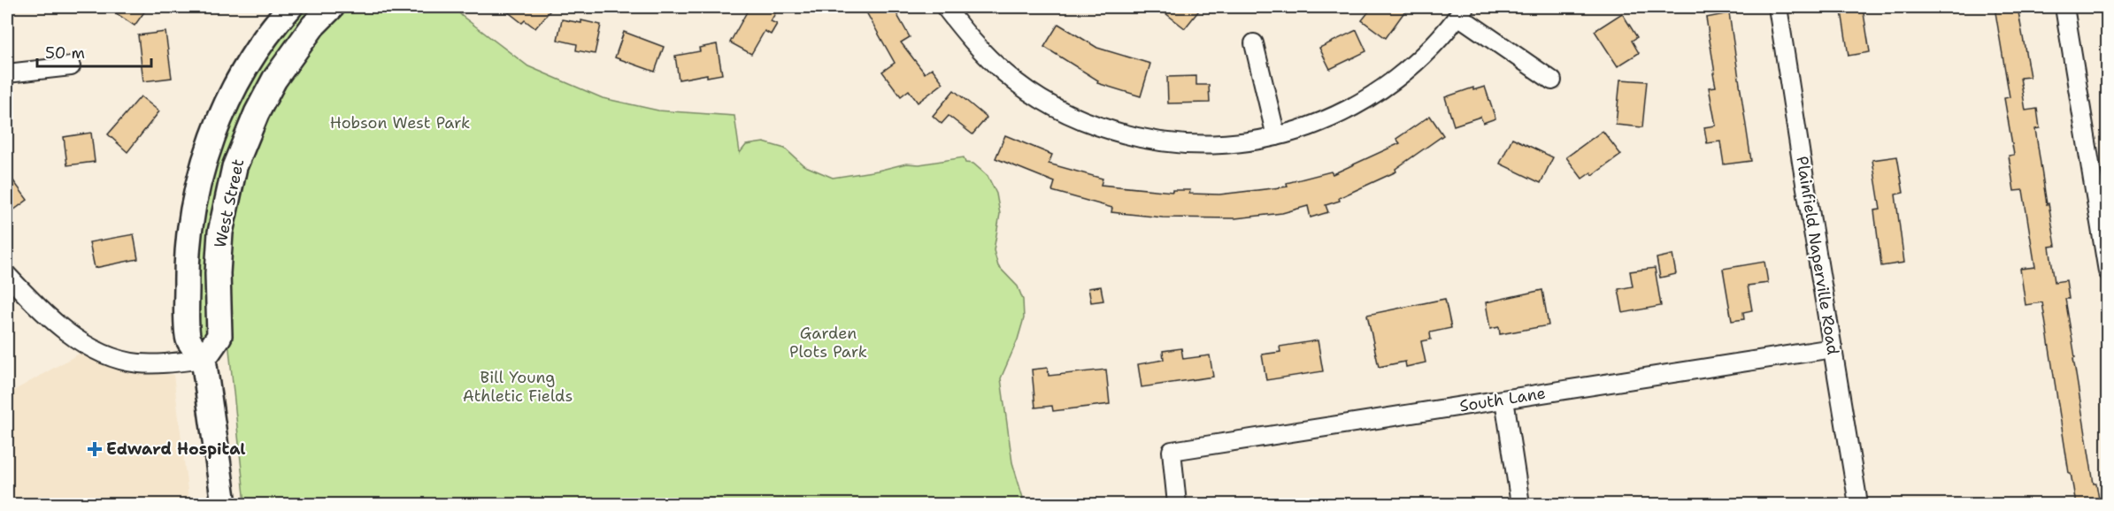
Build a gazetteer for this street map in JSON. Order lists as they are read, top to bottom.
{
  "streets": {
    "street": ["West Street", "Plainfield Naperville Road", "South Lane"]
  },
  "crossings": [
    ["Plainfield Naperville Road", "South Lane"]
  ],
  "parks": ["Hobson West Park", "Garden Plots Park", "Bill Young Athletic Fields"],
  "places": {
    "health": ["Edward Hospital"]
  },
  "scale_bar": "50 m"
}
